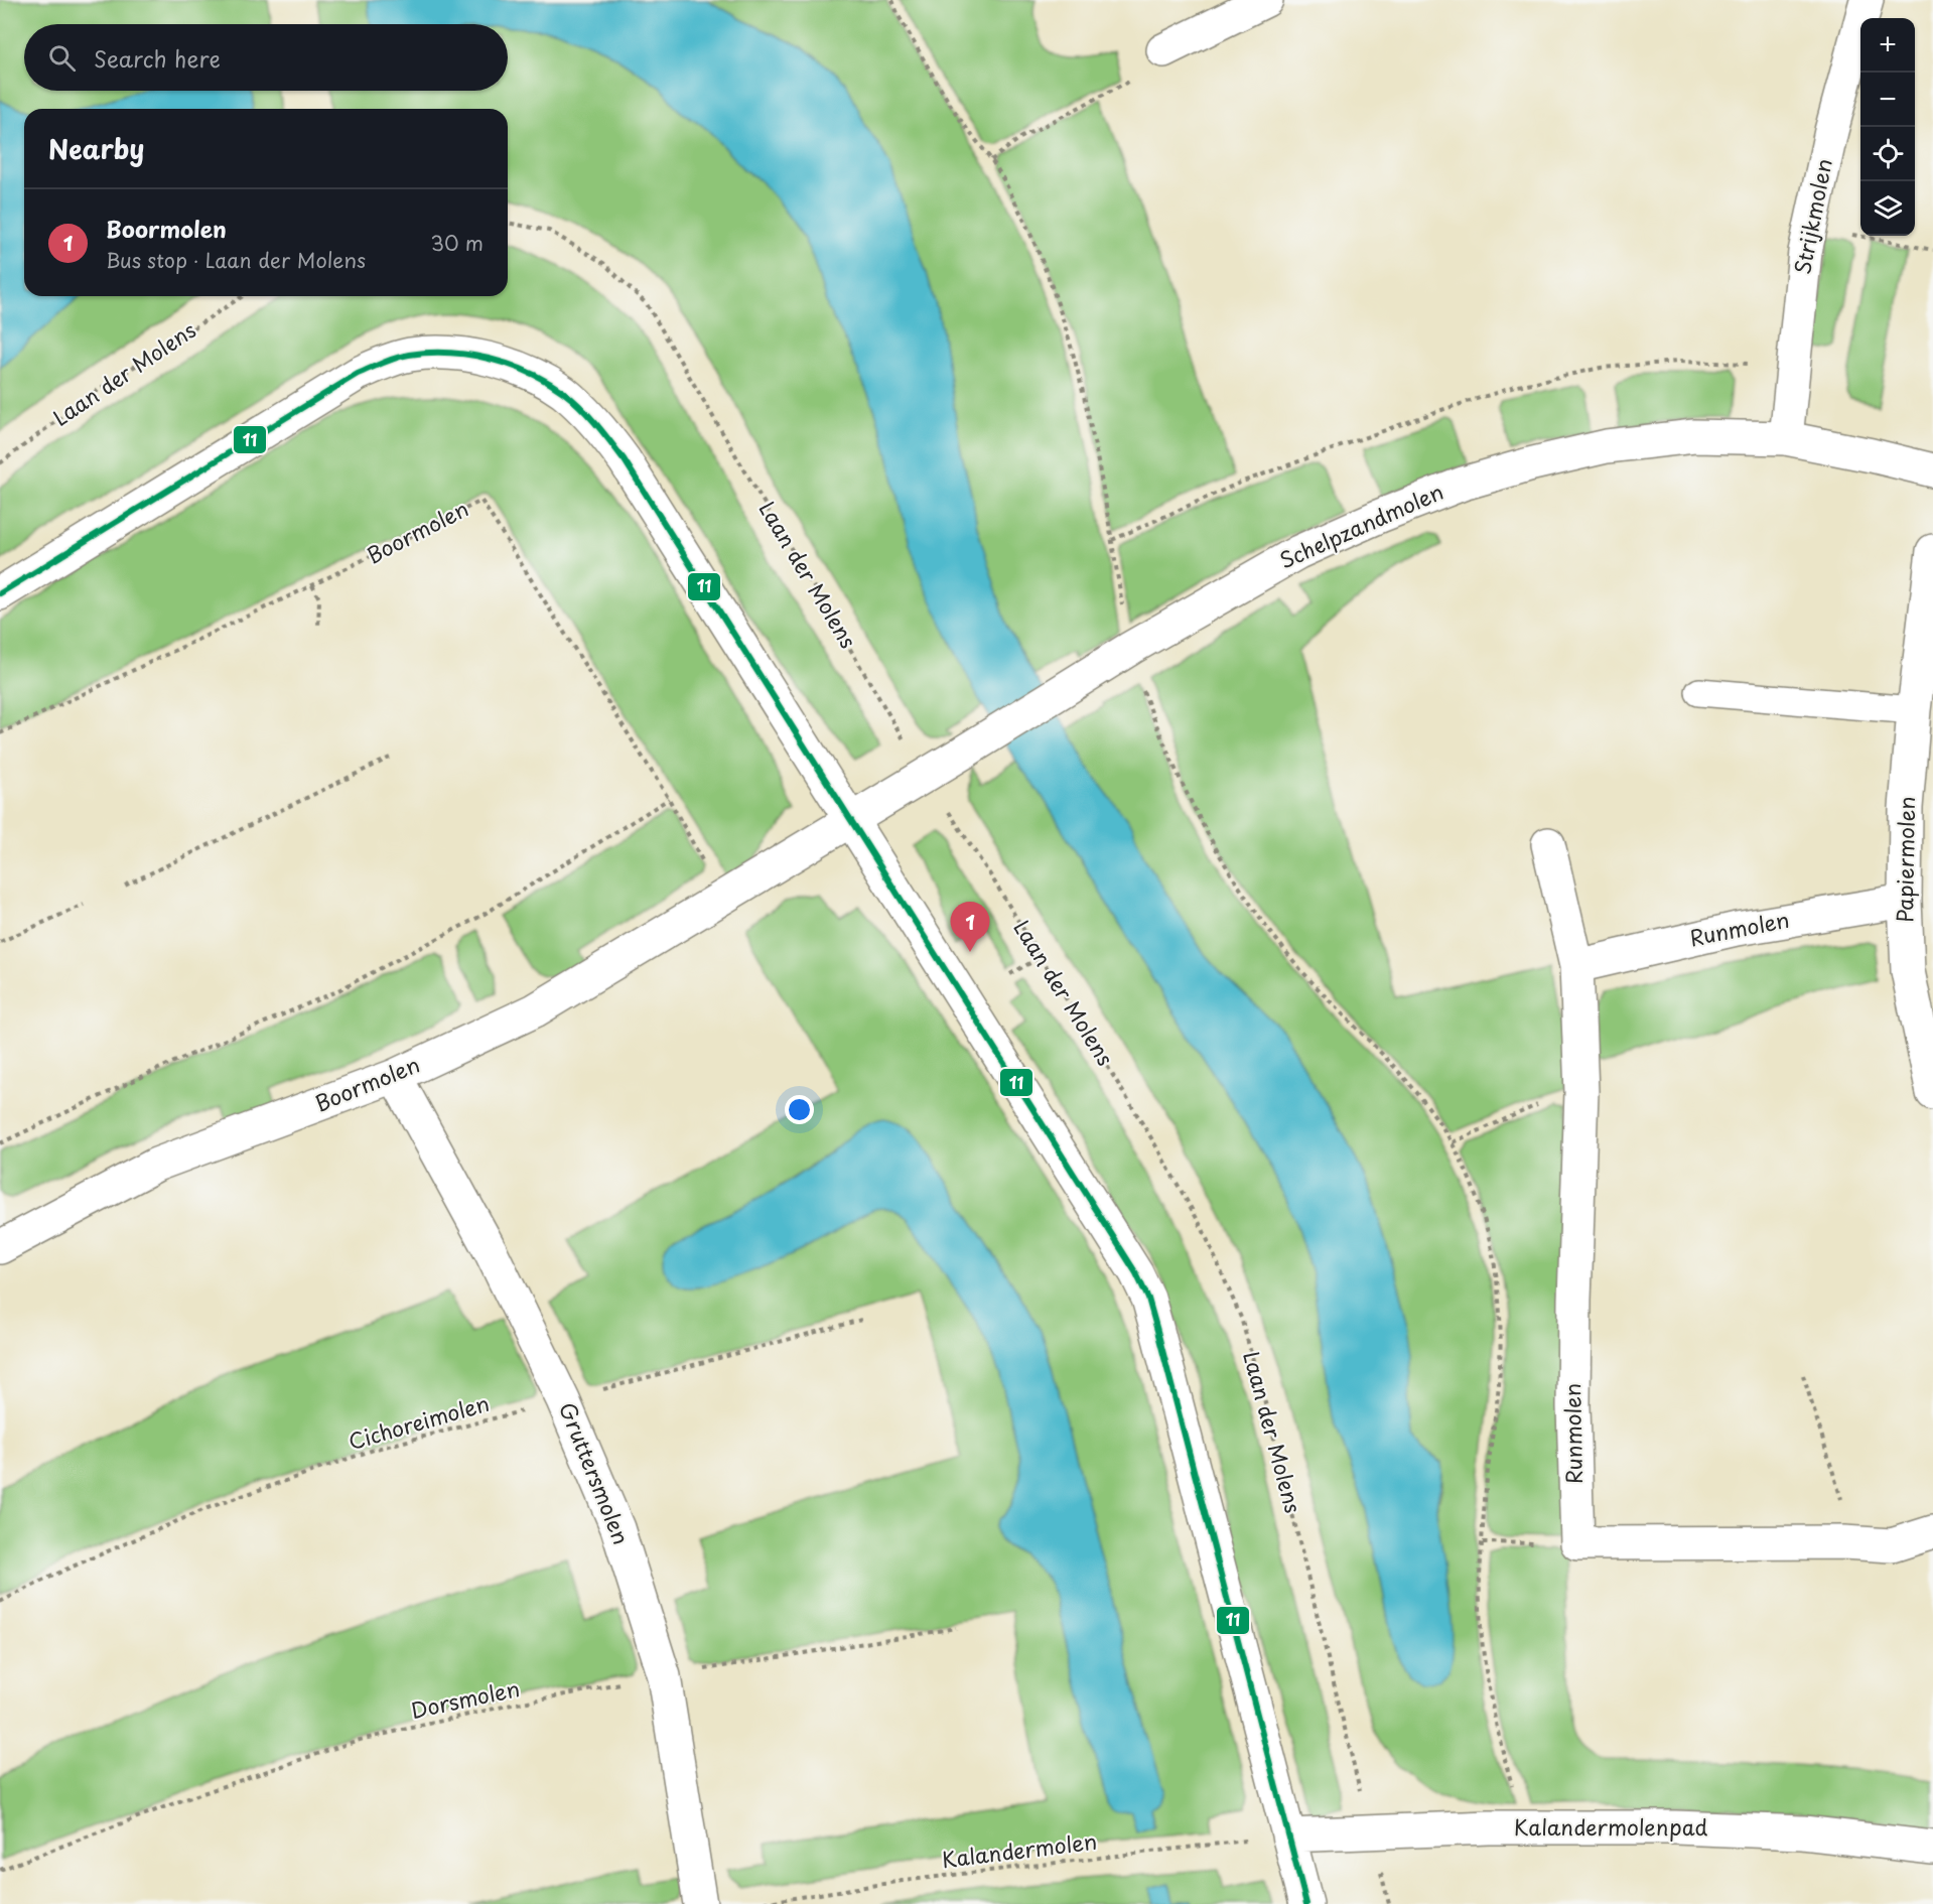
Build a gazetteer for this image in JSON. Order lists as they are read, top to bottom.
{
  "streets": {
    "street": [
      "Strijkmolen",
      "Schelpzandmolen",
      "Boormolen",
      "Papiermolen",
      "Runmolen",
      "Gruttersmolen",
      "Kalandermolenpad"
    ],
    "path": [
      "Laan der Molens",
      "Cichoreimolen",
      "Dorsmolen",
      "Kalandermolen"
    ]
  },
  "crossings": [
    ["Strijkmolen", "Schelpzandmolen"],
    ["Laan der Molens", "Schelpzandmolen"],
    ["Laan der Molens", "Kalandermolenpad"],
    ["Schelpzandmolen", "Boormolen"],
    ["Boormolen", "Gruttersmolen"],
    ["Papiermolen", "Runmolen"],
    ["Cichoreimolen", "Gruttersmolen"],
    ["Gruttersmolen", "Dorsmolen"],
    ["Kalandermolenpad", "Kalandermolen"]
  ],
  "lines": ["transit line 11"],
  "page": {
    "map_buttons": ["+", "−"],
    "search": "Search here",
    "heading": "Nearby",
    "list": [
      {
        "mark": "1",
        "name": "Boormolen",
        "note": "Bus stop · Laan der Molens",
        "value": "30 m"
      }
    ],
    "pins": "1"
  }
}
